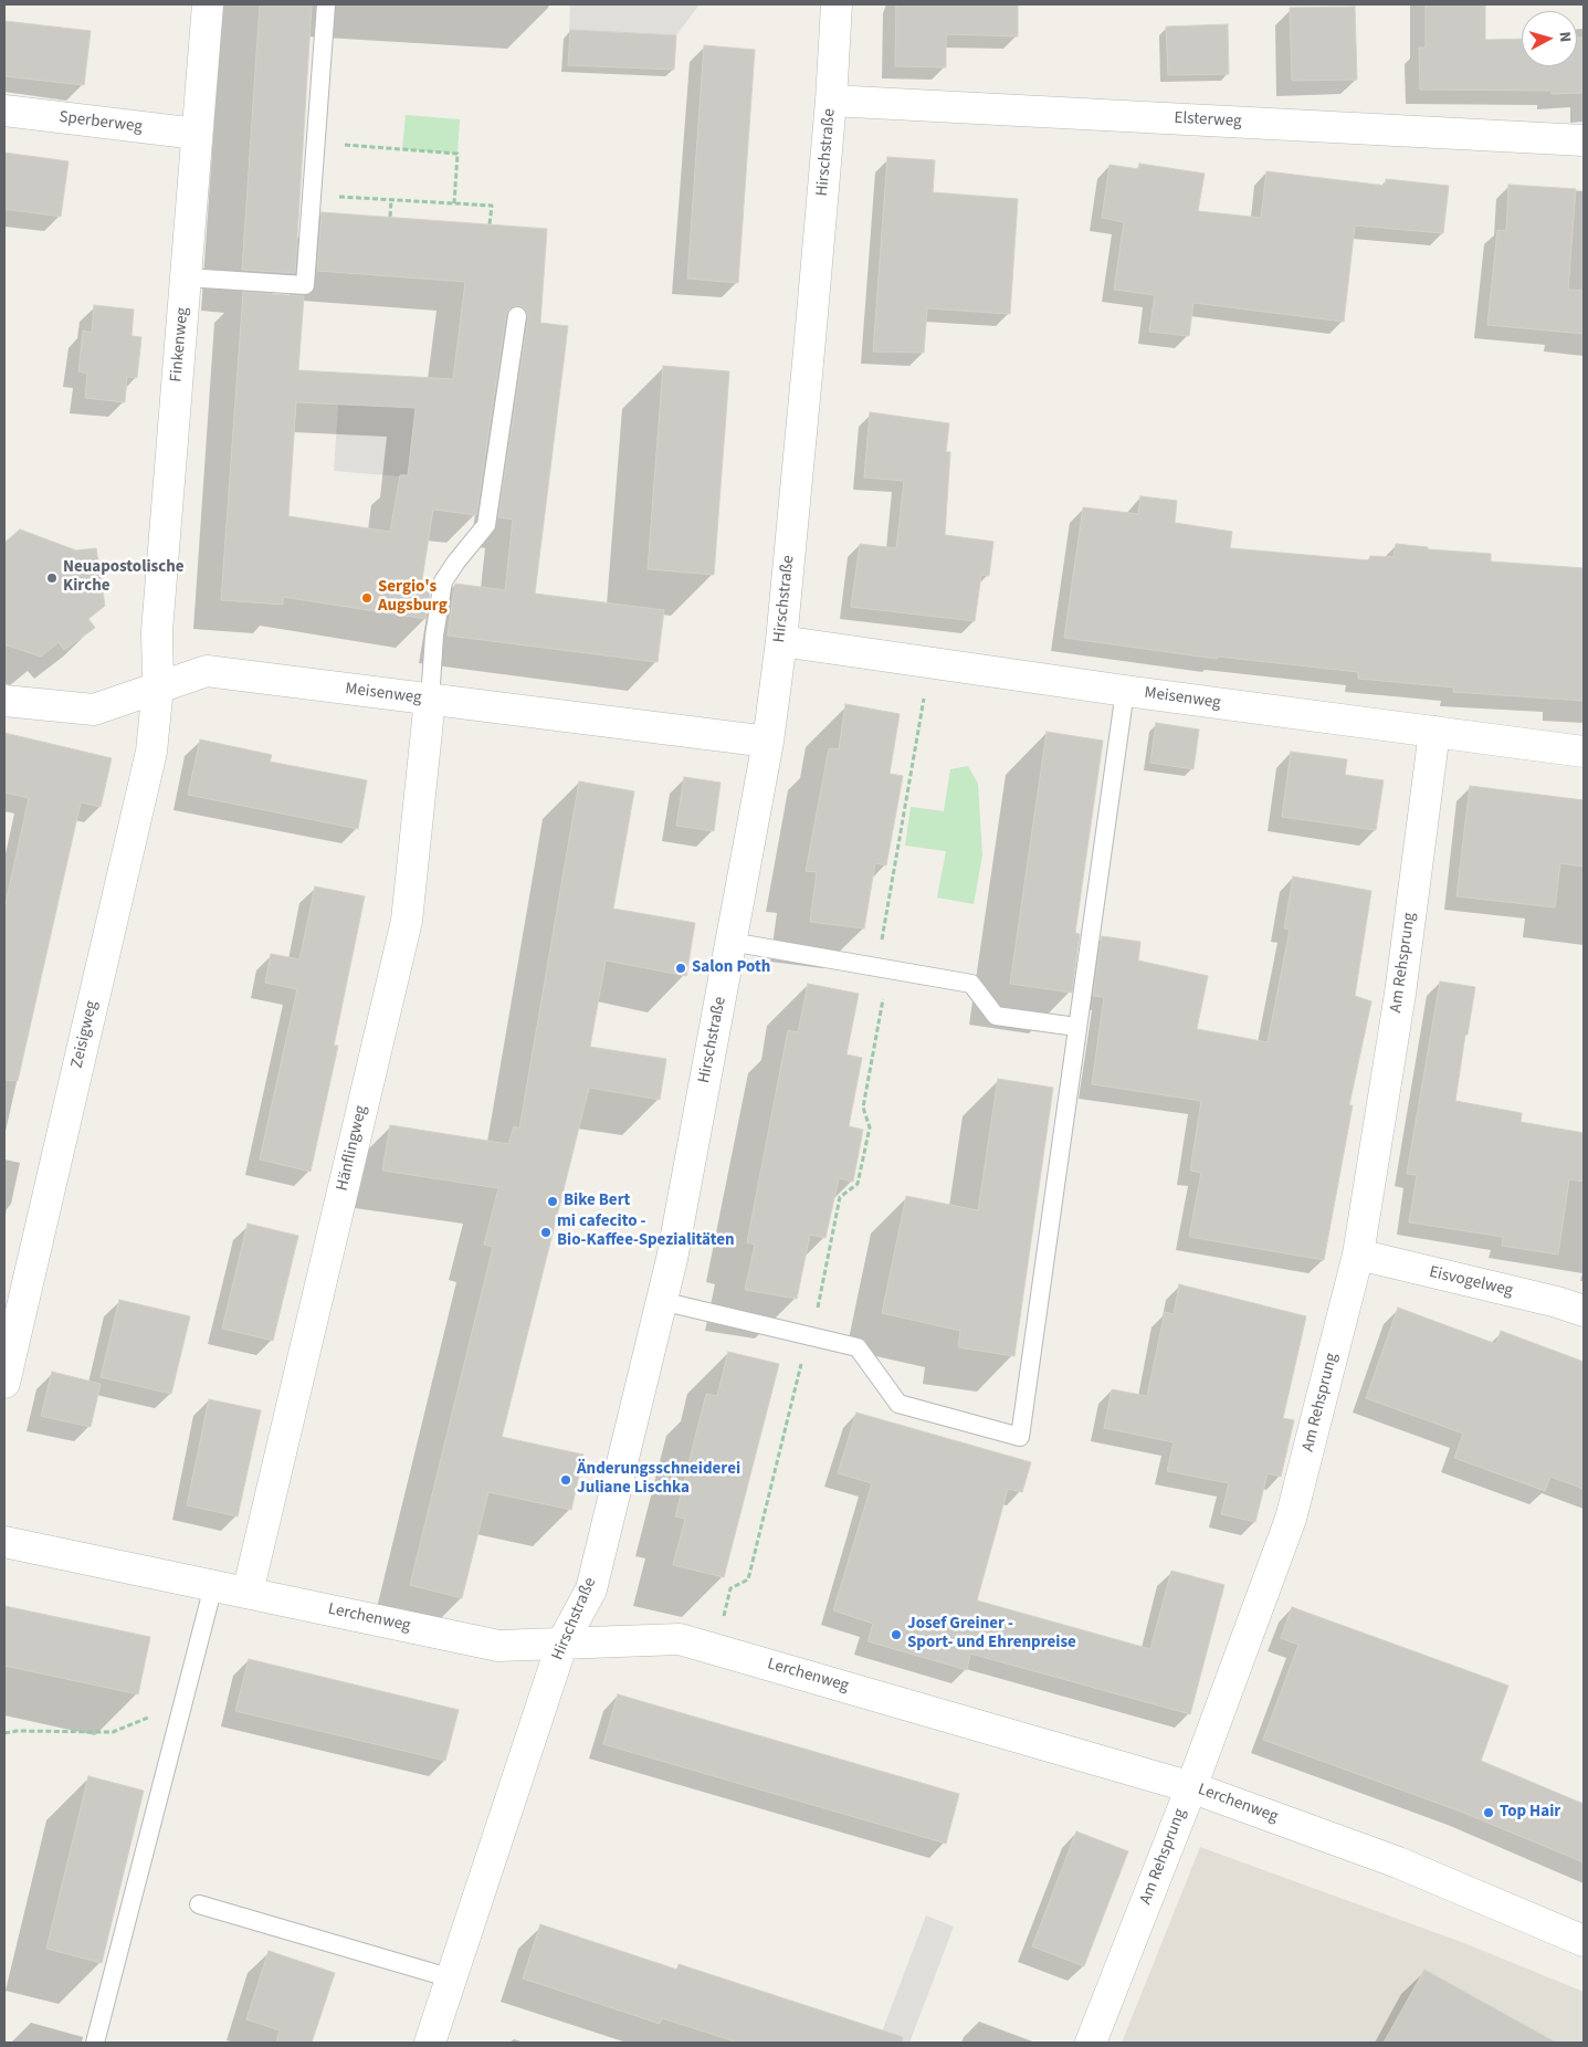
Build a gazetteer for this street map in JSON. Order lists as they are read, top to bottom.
{
  "streets": {
    "street": [
      "Elsterweg",
      "Sperberweg",
      "Hirschstraße",
      "Finkenweg",
      "Meisenweg",
      "Am Rehsprung",
      "Zeisigweg",
      "Hänflingweg",
      "Eisvogelweg",
      "Lerchenweg"
    ]
  },
  "crossings": [
    ["Elsterweg", "Hirschstraße"],
    ["Sperberweg", "Finkenweg"],
    ["Hirschstraße", "Meisenweg"],
    ["Hirschstraße", "Lerchenweg"],
    ["Finkenweg", "Meisenweg"],
    ["Finkenweg", "Zeisigweg"],
    ["Meisenweg", "Am Rehsprung"],
    ["Meisenweg", "Zeisigweg"],
    ["Meisenweg", "Hänflingweg"],
    ["Am Rehsprung", "Eisvogelweg"],
    ["Am Rehsprung", "Lerchenweg"],
    ["Hänflingweg", "Lerchenweg"]
  ],
  "places": [
    "Neuapostolische Kirche",
    "Sergio's Augsburg",
    "Salon Poth",
    "Bike Bert",
    "mi cafecito - Bio-Kaffee-Spezialitäten",
    "Änderungsschneiderei Juliane Lischka",
    "Josef Greiner - Sport- und Ehrenpreise",
    "Top Hair"
  ],
  "north": "right"
}
